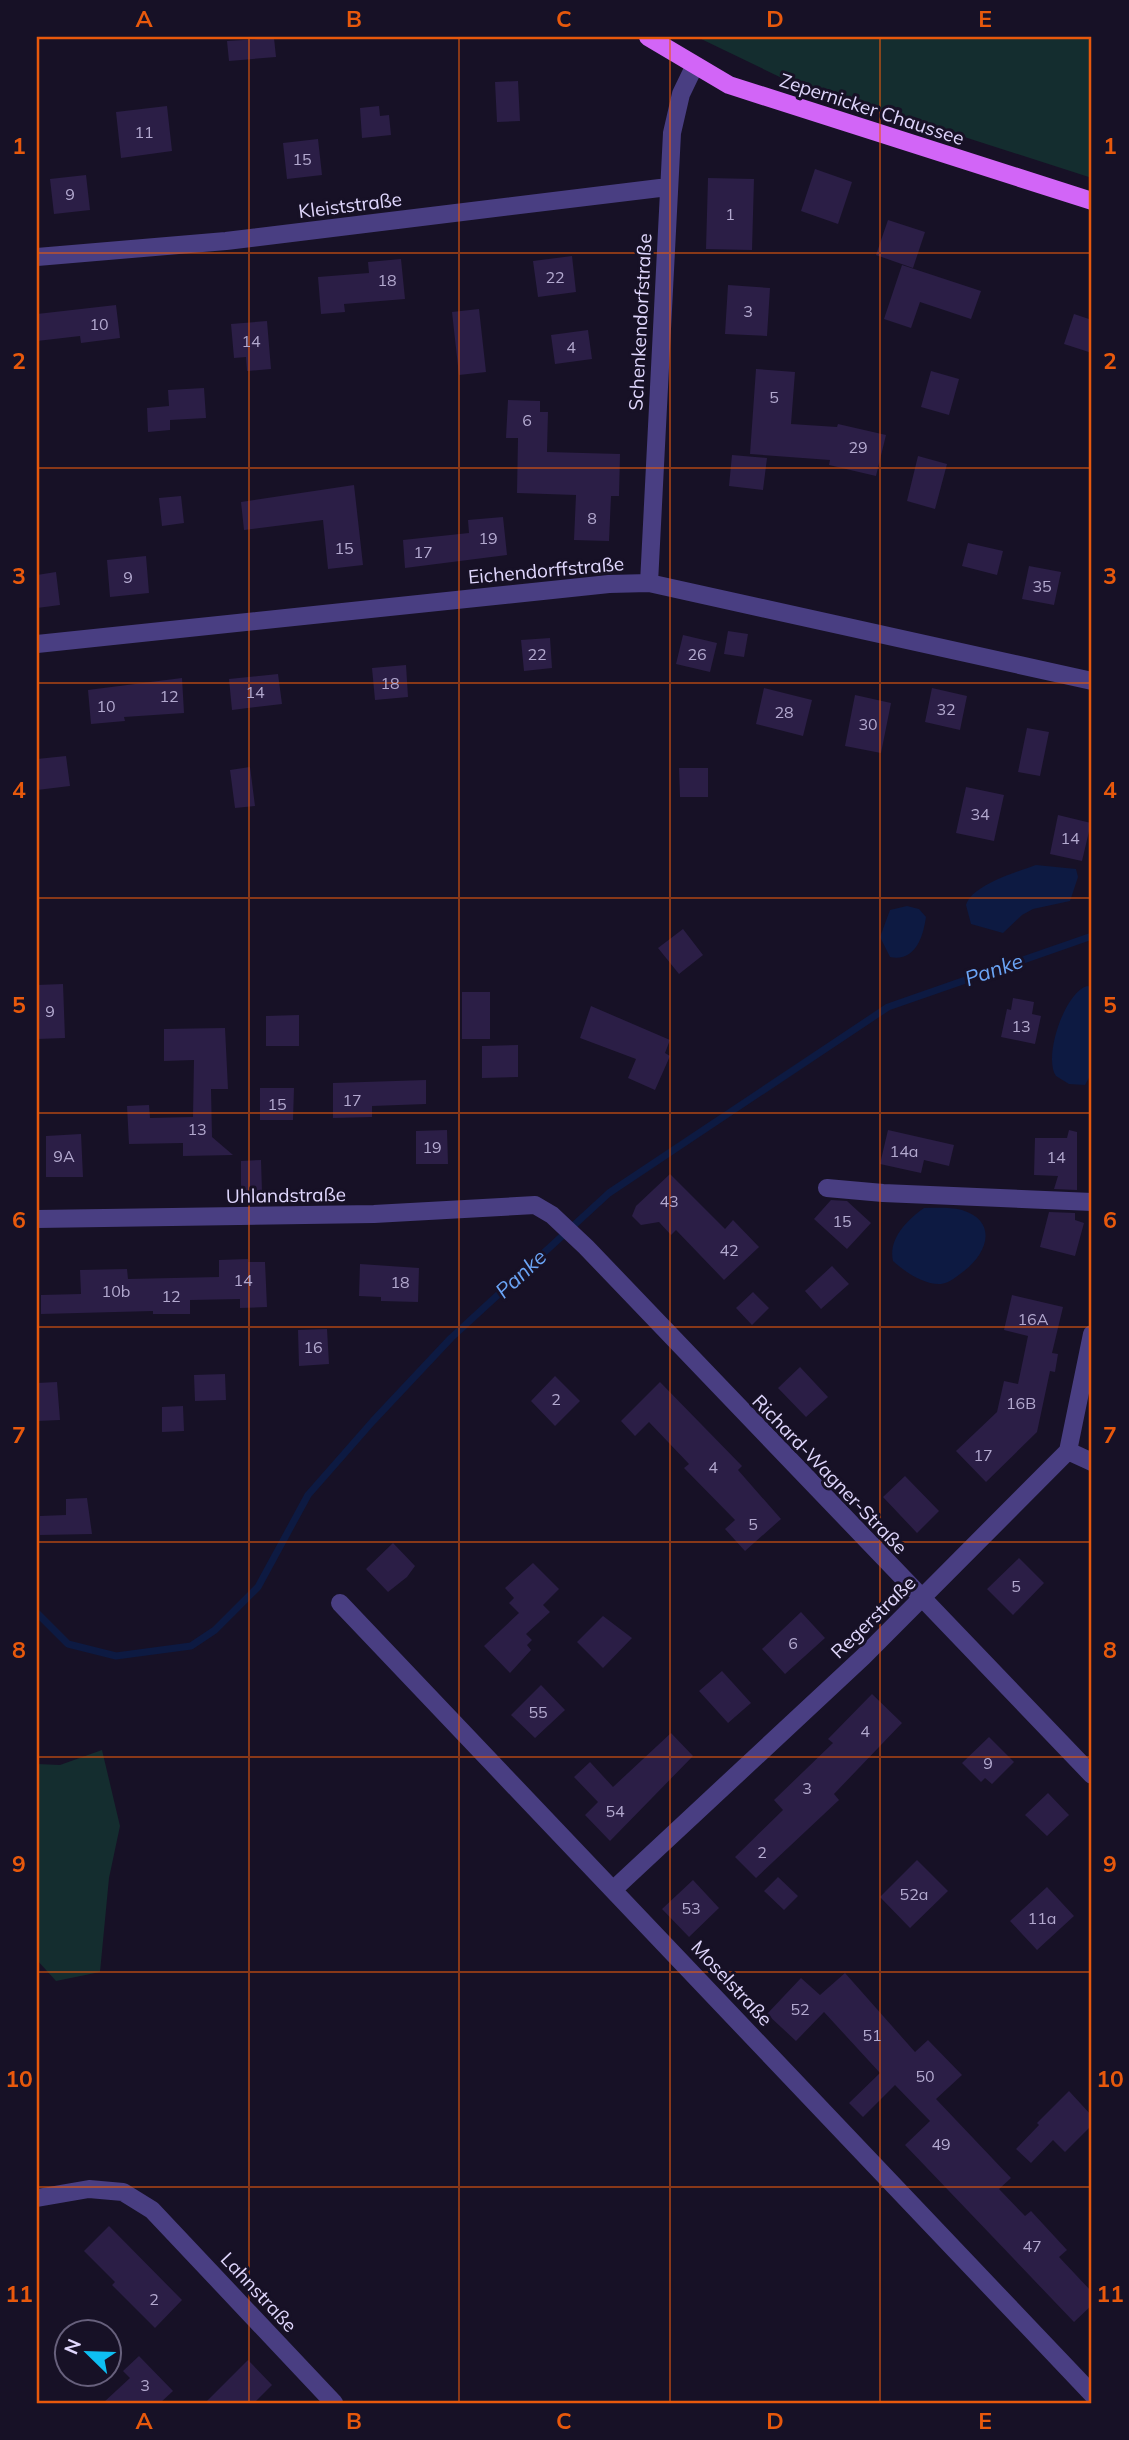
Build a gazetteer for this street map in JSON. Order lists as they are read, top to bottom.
{
  "streets": {
    "main road": ["Zepernicker Chaussee"],
    "street": [
      "Kleiststraße",
      "Schenkendorfstraße",
      "Eichendorffstraße",
      "Uhlandstraße",
      "Richard-Wagner-Straße",
      "Regerstraße",
      "Moselstraße",
      "Lahnstraße"
    ]
  },
  "crossings": [
    ["Zepernicker Chaussee", "Schenkendorfstraße"],
    ["Kleiststraße", "Schenkendorfstraße"],
    ["Schenkendorfstraße", "Eichendorffstraße"],
    ["Uhlandstraße", "Richard-Wagner-Straße"],
    ["Richard-Wagner-Straße", "Regerstraße"],
    ["Regerstraße", "Moselstraße"]
  ],
  "water": ["Panke"],
  "house_numbers": [
    "11",
    "15",
    "9",
    "1",
    "22",
    "18",
    "3",
    "10",
    "14",
    "4",
    "5",
    "6",
    "29",
    "8",
    "19",
    "15",
    "17",
    "9",
    "35",
    "22",
    "26",
    "18",
    "14",
    "12",
    "10",
    "32",
    "28",
    "30",
    "34",
    "14",
    "9",
    "13",
    "17",
    "15",
    "13",
    "19",
    "14a",
    "9A",
    "14",
    "43",
    "15",
    "42",
    "14",
    "18",
    "10b",
    "12",
    "16A",
    "16",
    "2",
    "16B",
    "17",
    "4",
    "5",
    "5",
    "6",
    "55",
    "4",
    "9",
    "3",
    "54",
    "2",
    "52a",
    "53",
    "11a",
    "52",
    "51",
    "50",
    "49",
    "47",
    "2",
    "3"
  ],
  "north": "top left",
  "grid": {
    "columns": [
      "A",
      "B",
      "C",
      "D",
      "E"
    ],
    "rows": [
      "1",
      "2",
      "3",
      "4",
      "5",
      "6",
      "7",
      "8",
      "9",
      "10",
      "11"
    ]
  }
}
